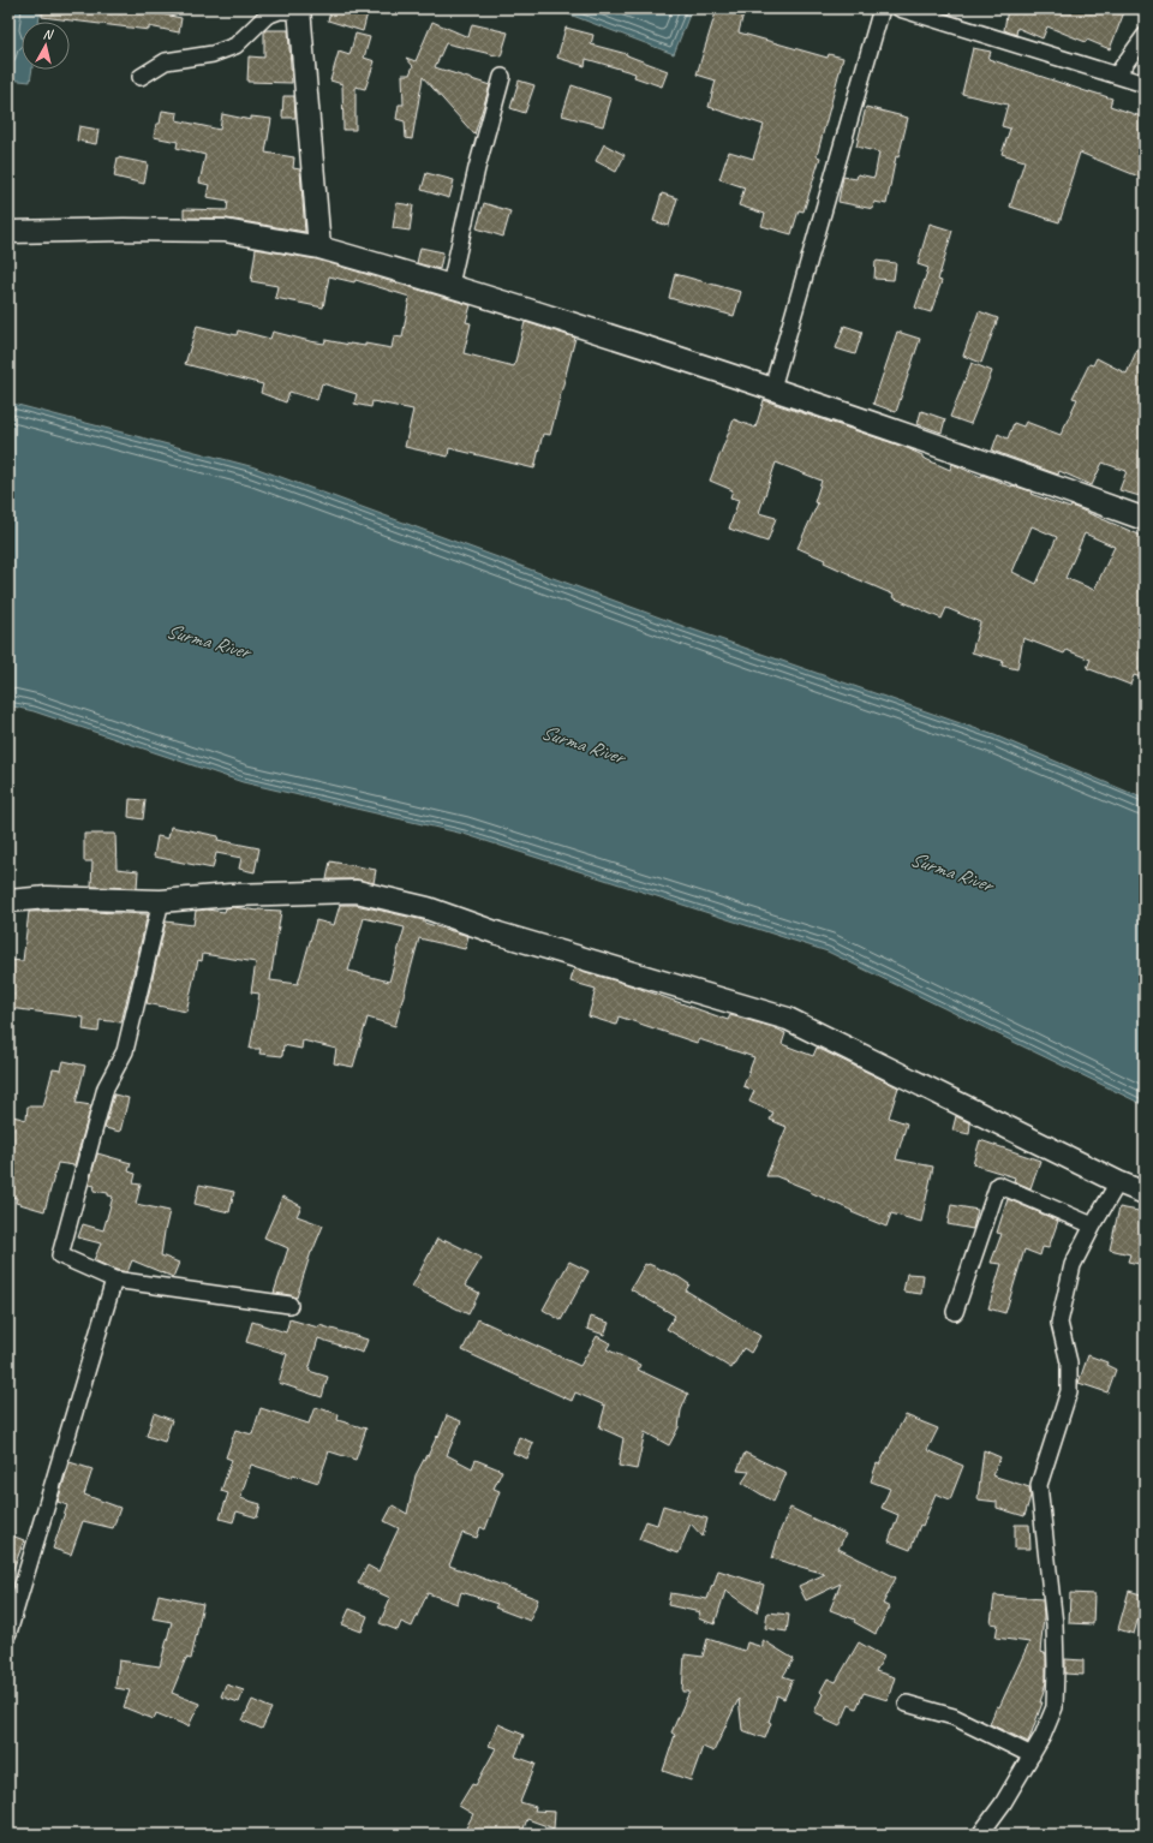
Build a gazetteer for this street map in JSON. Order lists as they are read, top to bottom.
{
  "water": ["Surma River"],
  "north": "top"
}
